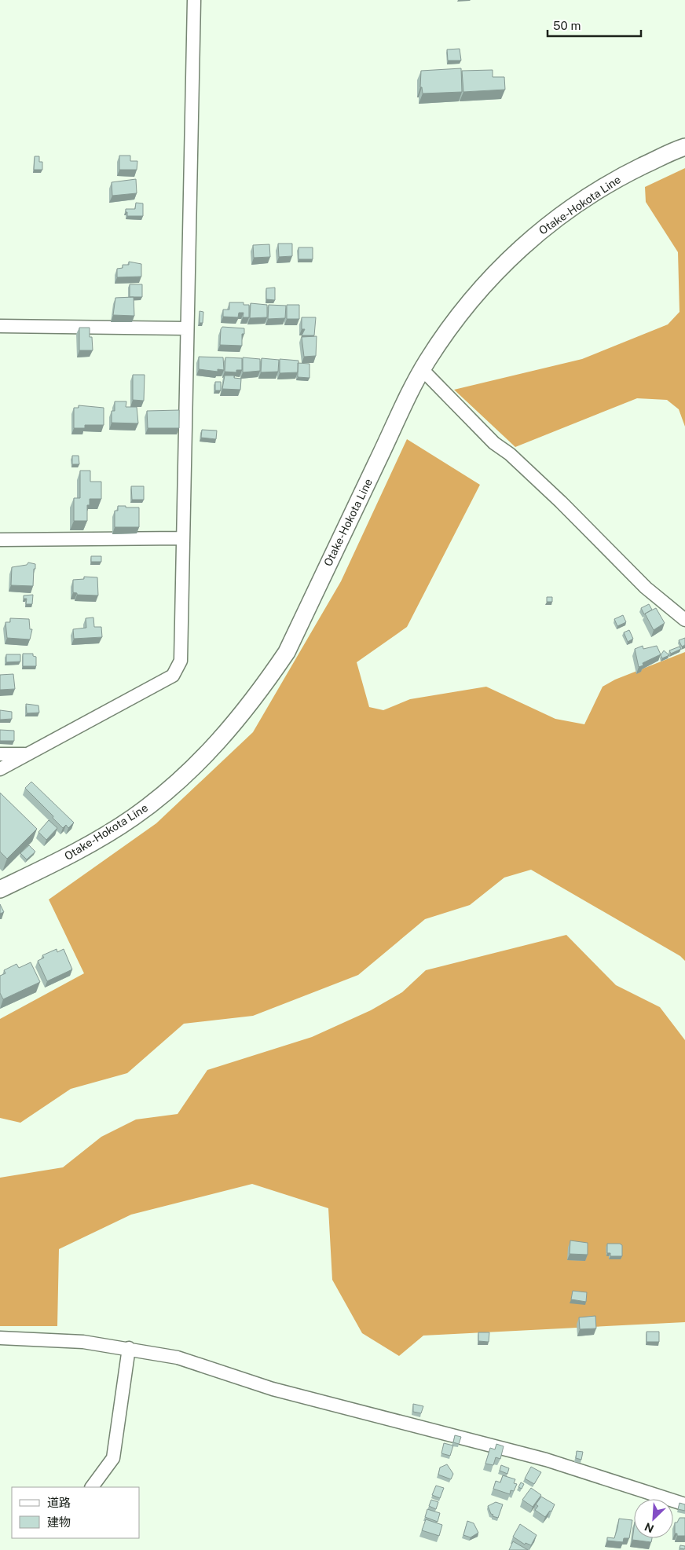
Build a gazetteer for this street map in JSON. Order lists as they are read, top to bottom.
{
  "streets": {
    "main road": ["Otake-Hokota Line"]
  },
  "legend": ["道路", "建物"],
  "scale_bar": "50 m",
  "north": "bottom left"
}
